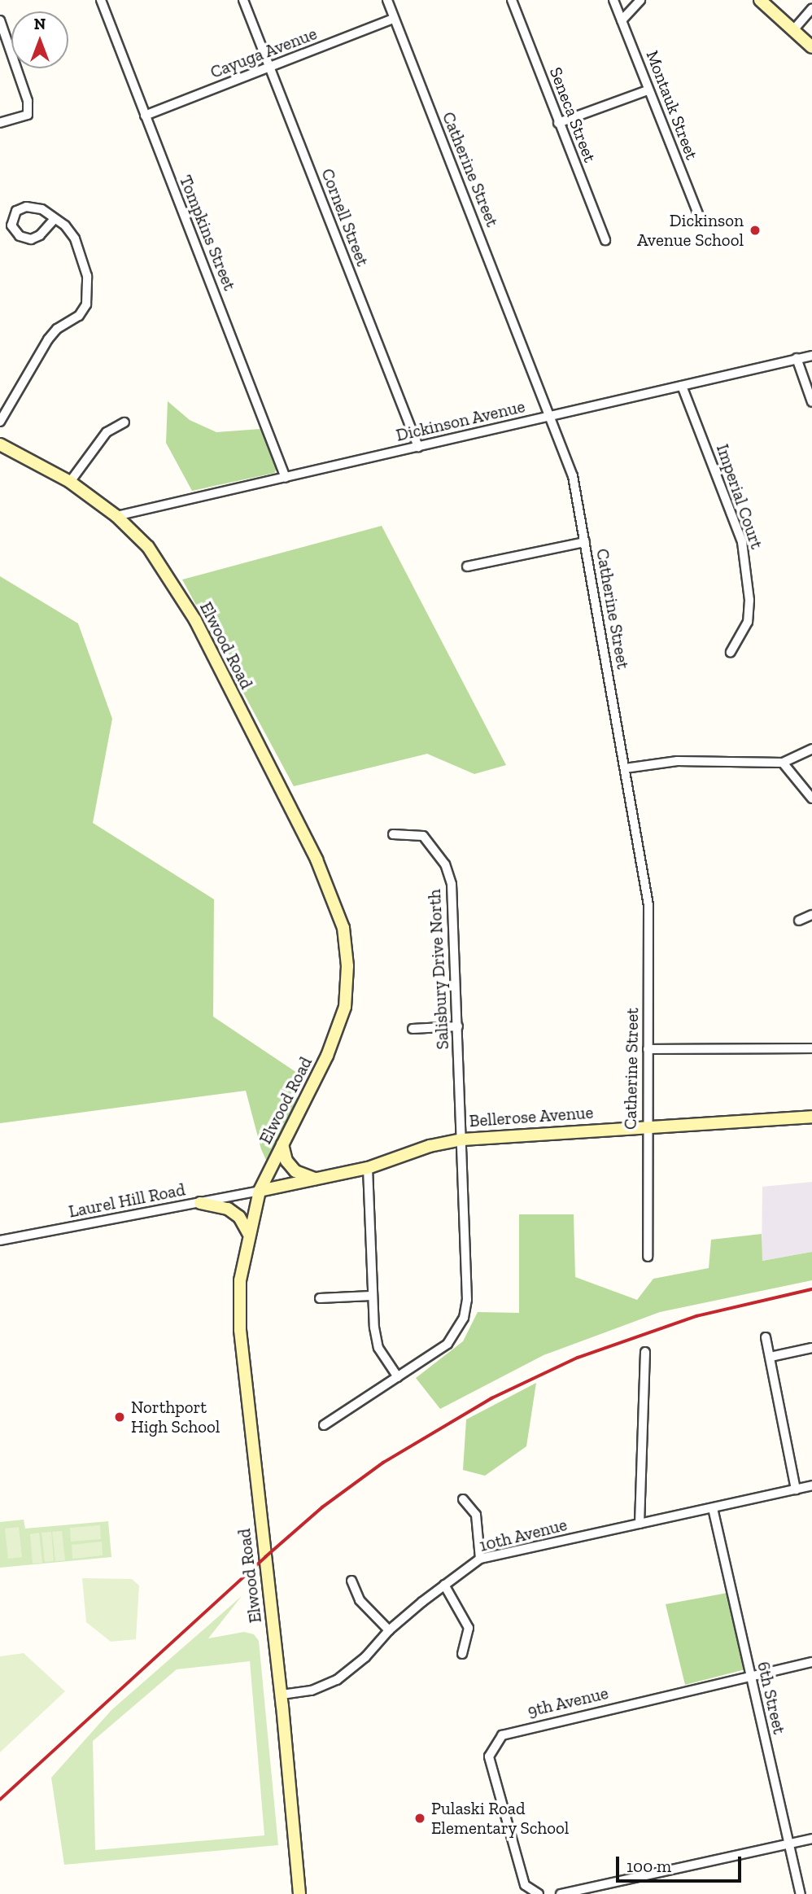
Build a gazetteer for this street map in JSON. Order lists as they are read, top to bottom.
{
  "streets": {
    "main road": ["Elwood Road", "Bellerose Avenue"],
    "street": [
      "Cayuga Avenue",
      "Montauk Street",
      "Seneca Street",
      "Catherine Street",
      "Cornell Street",
      "Tompkins Street",
      "Dickinson Avenue",
      "Imperial Court",
      "Salisbury Drive North",
      "Laurel Hill Road",
      "10th Avenue",
      "6th Street",
      "9th Avenue"
    ]
  },
  "crossings": [
    ["Cayuga Avenue", "Catherine Street"],
    ["Cayuga Avenue", "Cornell Street"],
    ["Cayuga Avenue", "Tompkins Street"],
    ["Catherine Street", "Dickinson Avenue"],
    ["Catherine Street", "Bellerose Avenue"],
    ["Cornell Street", "Dickinson Avenue"],
    ["Tompkins Street", "Dickinson Avenue"],
    ["Dickinson Avenue", "Imperial Court"],
    ["Dickinson Avenue", "Elwood Road"],
    ["Elwood Road", "Bellerose Avenue"],
    ["Elwood Road", "Laurel Hill Road"],
    ["Elwood Road", "10th Avenue"],
    ["Salisbury Drive North", "Bellerose Avenue"],
    ["Bellerose Avenue", "Laurel Hill Road"],
    ["10th Avenue", "6th Street"],
    ["6th Street", "9th Avenue"]
  ],
  "places": ["Dickinson Avenue School", "Northport High School", "Pulaski Road Elementary School"],
  "scale_bar": "100 m",
  "north": "top"
}
